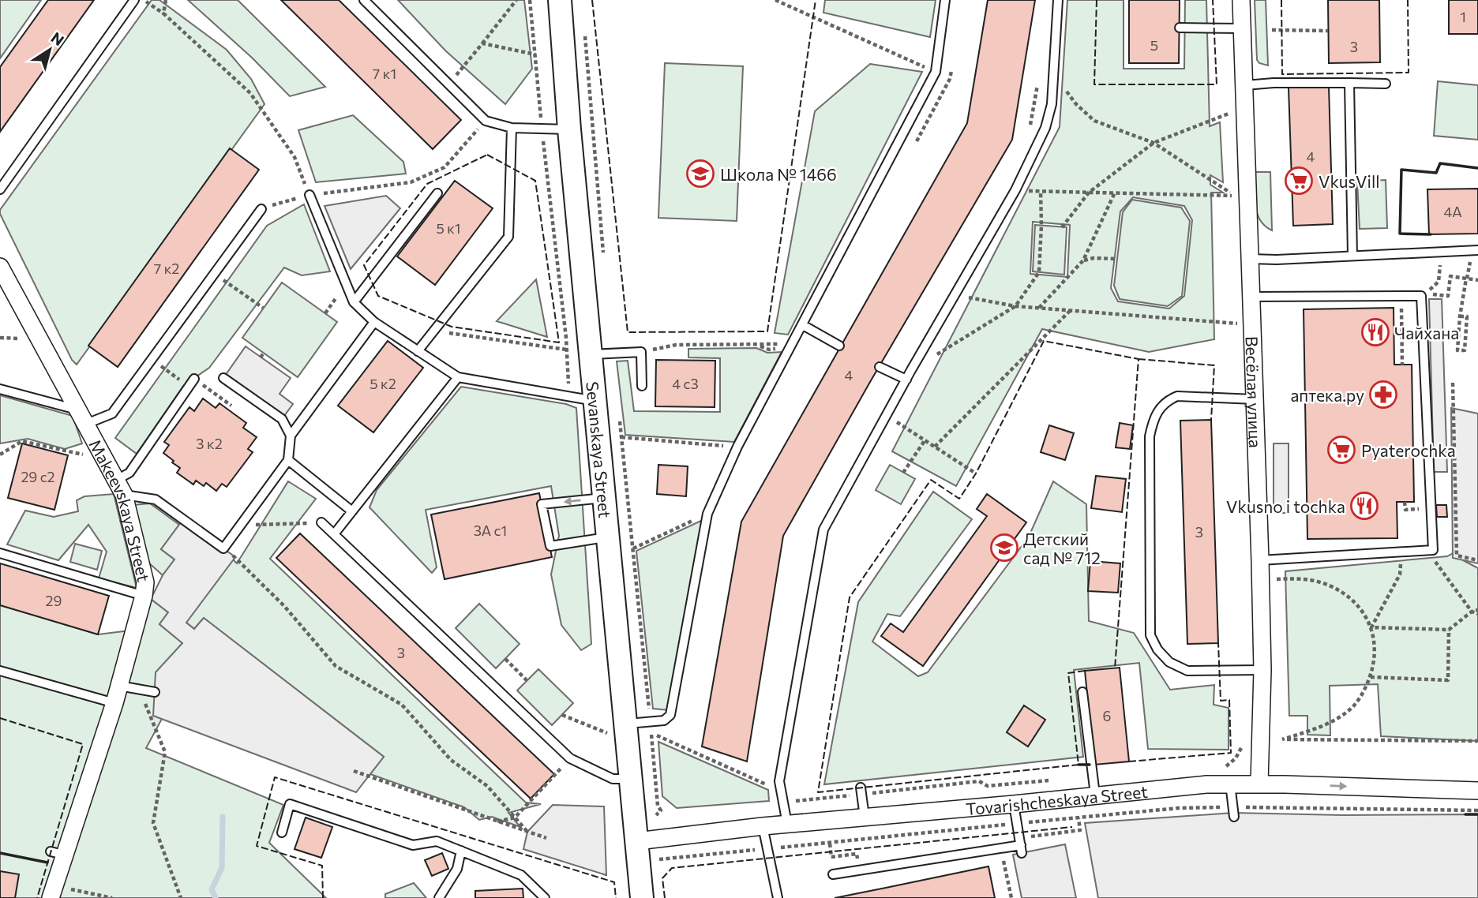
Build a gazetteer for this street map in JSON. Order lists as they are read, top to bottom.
{
  "streets": {
    "street": [
      "Весёлая улица",
      "Sevanskaya Street",
      "Makeevskaya Street",
      "Tovarishcheskaya Street"
    ]
  },
  "crossings": [
    ["Весёлая улица", "Tovarishcheskaya Street"],
    ["Sevanskaya Street", "Tovarishcheskaya Street"]
  ],
  "places": {
    "school or university": ["Школа № 1466", "Детский сад № 712"],
    "supermarket": ["VkusVill", "Pyaterochka"],
    "restaurant": ["Чайхана", "Vkusno i tochka"],
    "pharmacy": ["аптека.ру"]
  },
  "house_numbers": [
    "1",
    "5",
    "3",
    "7 к1",
    "4",
    "4А",
    "5 к1",
    "7 к2",
    "4",
    "5 к2",
    "4 с3",
    "3 к2",
    "29 с2",
    "3А с1",
    "3",
    "29",
    "3",
    "6"
  ],
  "north": "top right"
}
